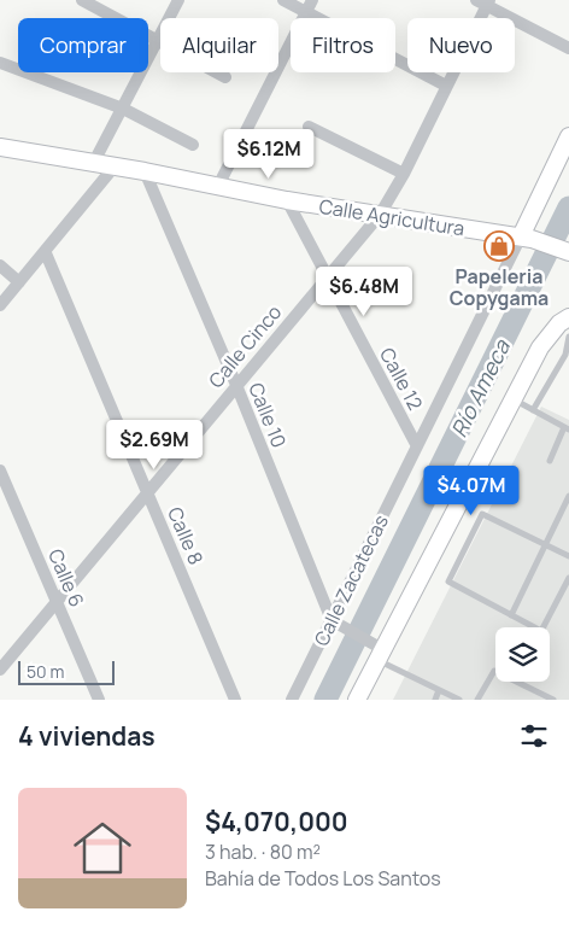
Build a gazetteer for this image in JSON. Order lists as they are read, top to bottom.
{
  "streets": {
    "street": [
      "Calle Agricultura",
      "Calle Cinco",
      "Calle 12",
      "Calle 10",
      "Calle 8",
      "Calle 6",
      "Calle Zacatecas"
    ]
  },
  "crossings": [
    ["Calle Agricultura", "Calle Cinco"],
    ["Calle Agricultura", "Calle 12"],
    ["Calle Agricultura", "Calle 10"],
    ["Calle Agricultura", "Calle Zacatecas"],
    ["Calle Cinco", "Calle 12"],
    ["Calle Cinco", "Calle 10"],
    ["Calle Cinco", "Calle 8"],
    ["Calle Cinco", "Calle 6"],
    ["Calle 12", "Calle Zacatecas"],
    ["Calle 10", "Calle Zacatecas"]
  ],
  "water": ["Río Ameca"],
  "places": {
    "shop": ["Papeleria Copygama"]
  },
  "scale_bar": "50 m",
  "page": {
    "chip": [
      "Comprar",
      "Alquilar",
      "Filtros",
      "Nuevo"
    ],
    "price": [
      "$6.12M",
      "$6.48M",
      "$2.69M",
      "$4.07M"
    ],
    "scale": "50 m",
    "heading": "4 viviendas",
    "list": [
      {
        "name": "$4,070,000",
        "note": "3 hab. · 80 m² · Bahía de Todos Los Santos"
      }
    ]
  }
}
